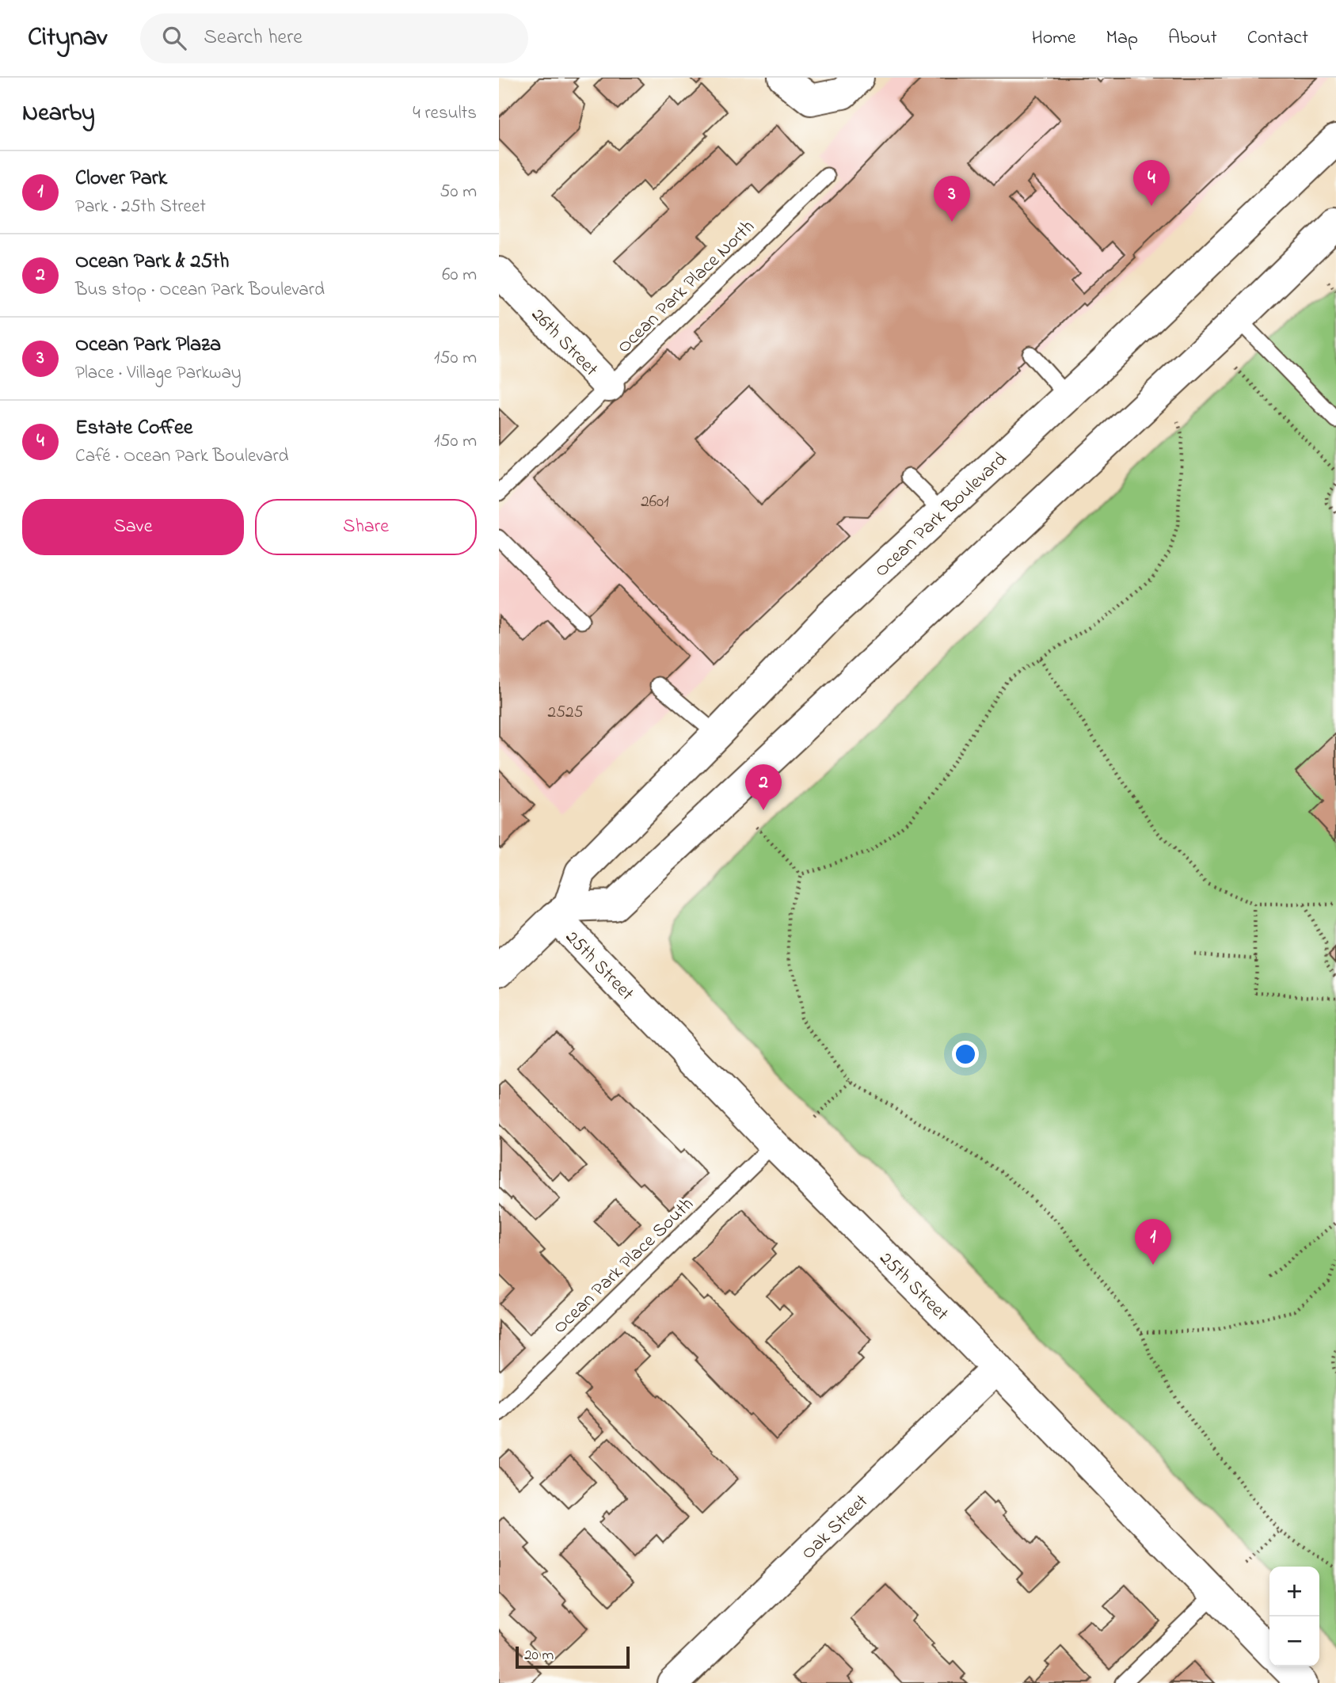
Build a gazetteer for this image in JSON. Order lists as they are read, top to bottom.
{
  "streets": {
    "street": [
      "26th Street",
      "Ocean Park Boulevard",
      "25th Street",
      "Oak Street"
    ],
    "lane": ["Ocean Park Place North", "Ocean Park Place South"]
  },
  "crossings": [
    ["Ocean Park Place North", "26th Street"],
    ["Ocean Park Boulevard", "25th Street"],
    ["25th Street", "Ocean Park Place South"],
    ["25th Street", "Oak Street"]
  ],
  "house_numbers": ["2601", "2525"],
  "scale_bar": "20 m",
  "page": {
    "header": "Citynav",
    "search": "Search here",
    "nav": [
      "Home",
      "Map",
      "About",
      "Contact"
    ],
    "heading": ["Nearby", "4 results"],
    "list": [
      {
        "mark": "1",
        "name": "Clover Park",
        "note": "Park · 25th Street",
        "value": "50 m"
      },
      {
        "mark": "2",
        "name": "Ocean Park & 25th",
        "note": "Bus stop · Ocean Park Boulevard",
        "value": "60 m"
      },
      {
        "mark": "3",
        "name": "Ocean Park Plaza",
        "note": "Place · Village Parkway",
        "value": "150 m"
      },
      {
        "mark": "4",
        "name": "Estate Coffee",
        "note": "Café · Ocean Park Boulevard",
        "value": "150 m"
      }
    ],
    "pins": [
      "4",
      "3",
      "2",
      "1"
    ],
    "buttons": ["Save", "Share"],
    "map_buttons": ["+", "−"],
    "scale": "20 m"
  }
}
